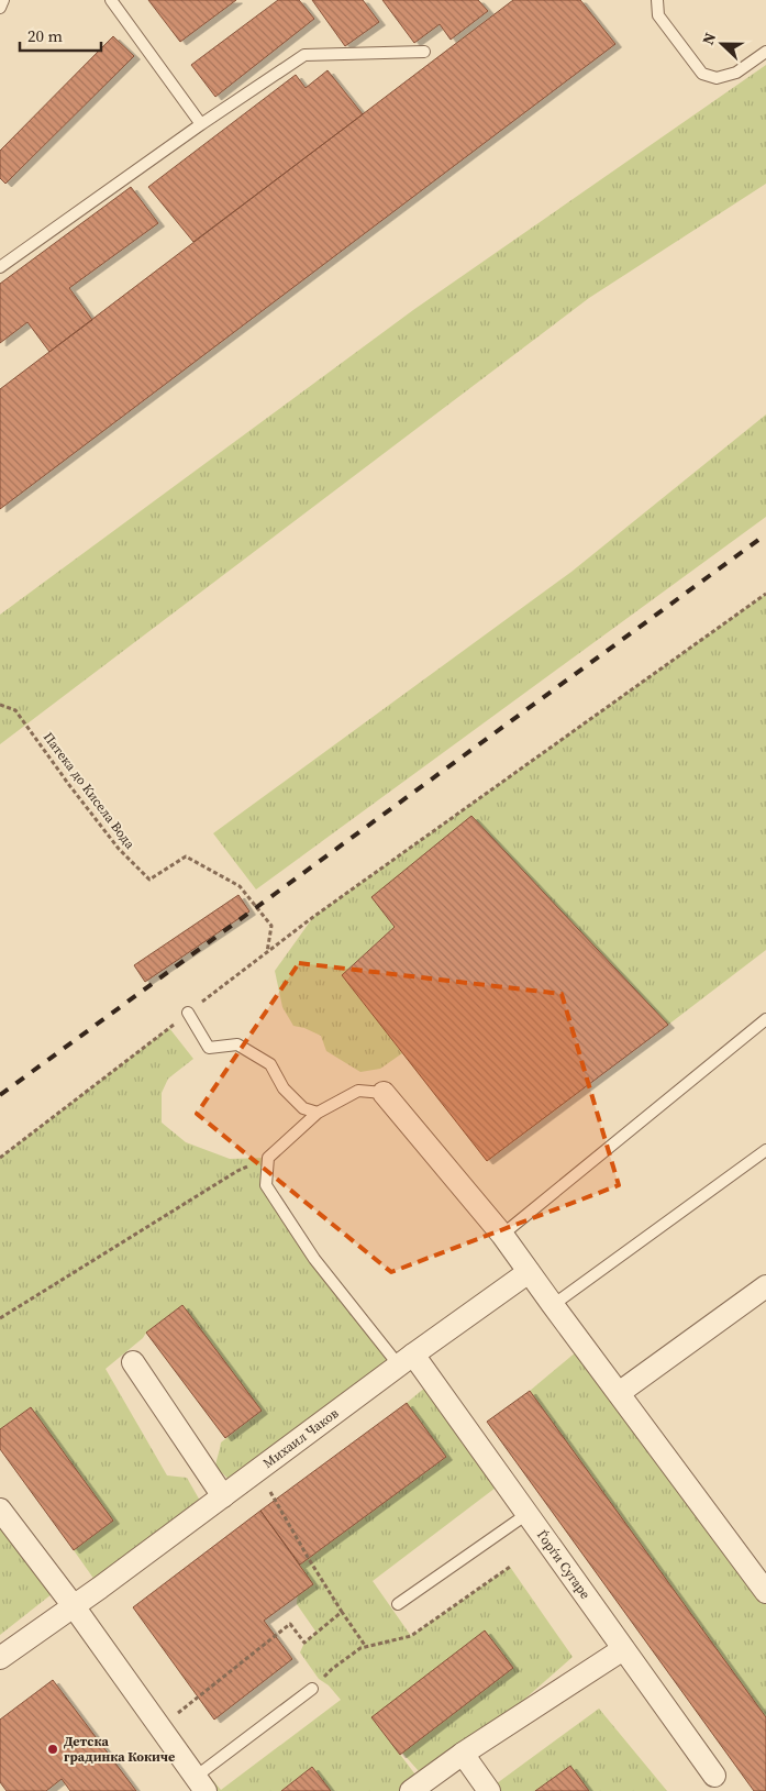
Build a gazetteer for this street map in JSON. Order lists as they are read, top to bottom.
{
  "streets": {
    "street": ["Михаил Чаков", "Ѓорѓи Сугаре"],
    "path": ["Патека до Кисела Вода"]
  },
  "crossings": [
    ["Михаил Чаков", "Ѓорѓи Сугаре"]
  ],
  "places": ["Детска градинка Кокиче"],
  "scale_bar": "20 m",
  "north": "left"
}
